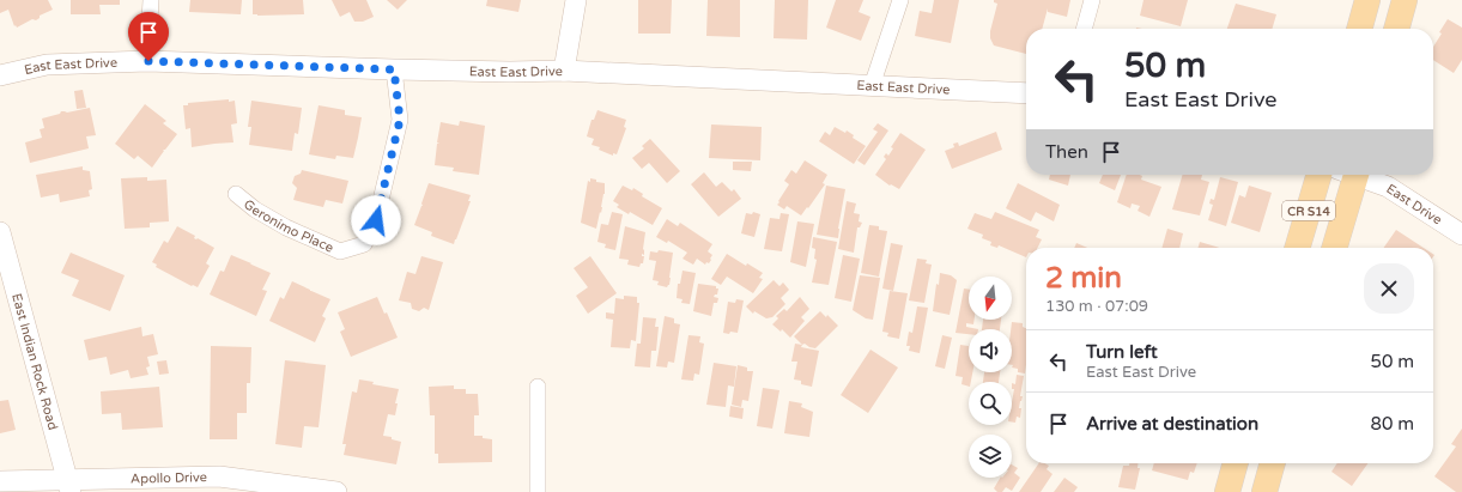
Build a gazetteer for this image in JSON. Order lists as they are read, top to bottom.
{
  "streets": {
    "main road": ["CR S14"],
    "street": [
      "East East Drive",
      "East Drive",
      "Geronimo Place",
      "East Indian Rock Road",
      "Apollo Drive"
    ]
  },
  "crossings": [
    ["East East Drive", "Geronimo Place"],
    ["East Indian Rock Road", "Apollo Drive"]
  ],
  "north": "bottom",
  "page": {
    "turn": ["50 m", "East East Drive"],
    "then": "Then",
    "heading": ["2 min", "130 m · 07:09"],
    "list": [
      {
        "name": "Turn left",
        "note": "East East Drive",
        "value": "50 m"
      },
      {
        "name": "Arrive at destination",
        "value": "80 m"
      }
    ]
  }
}
